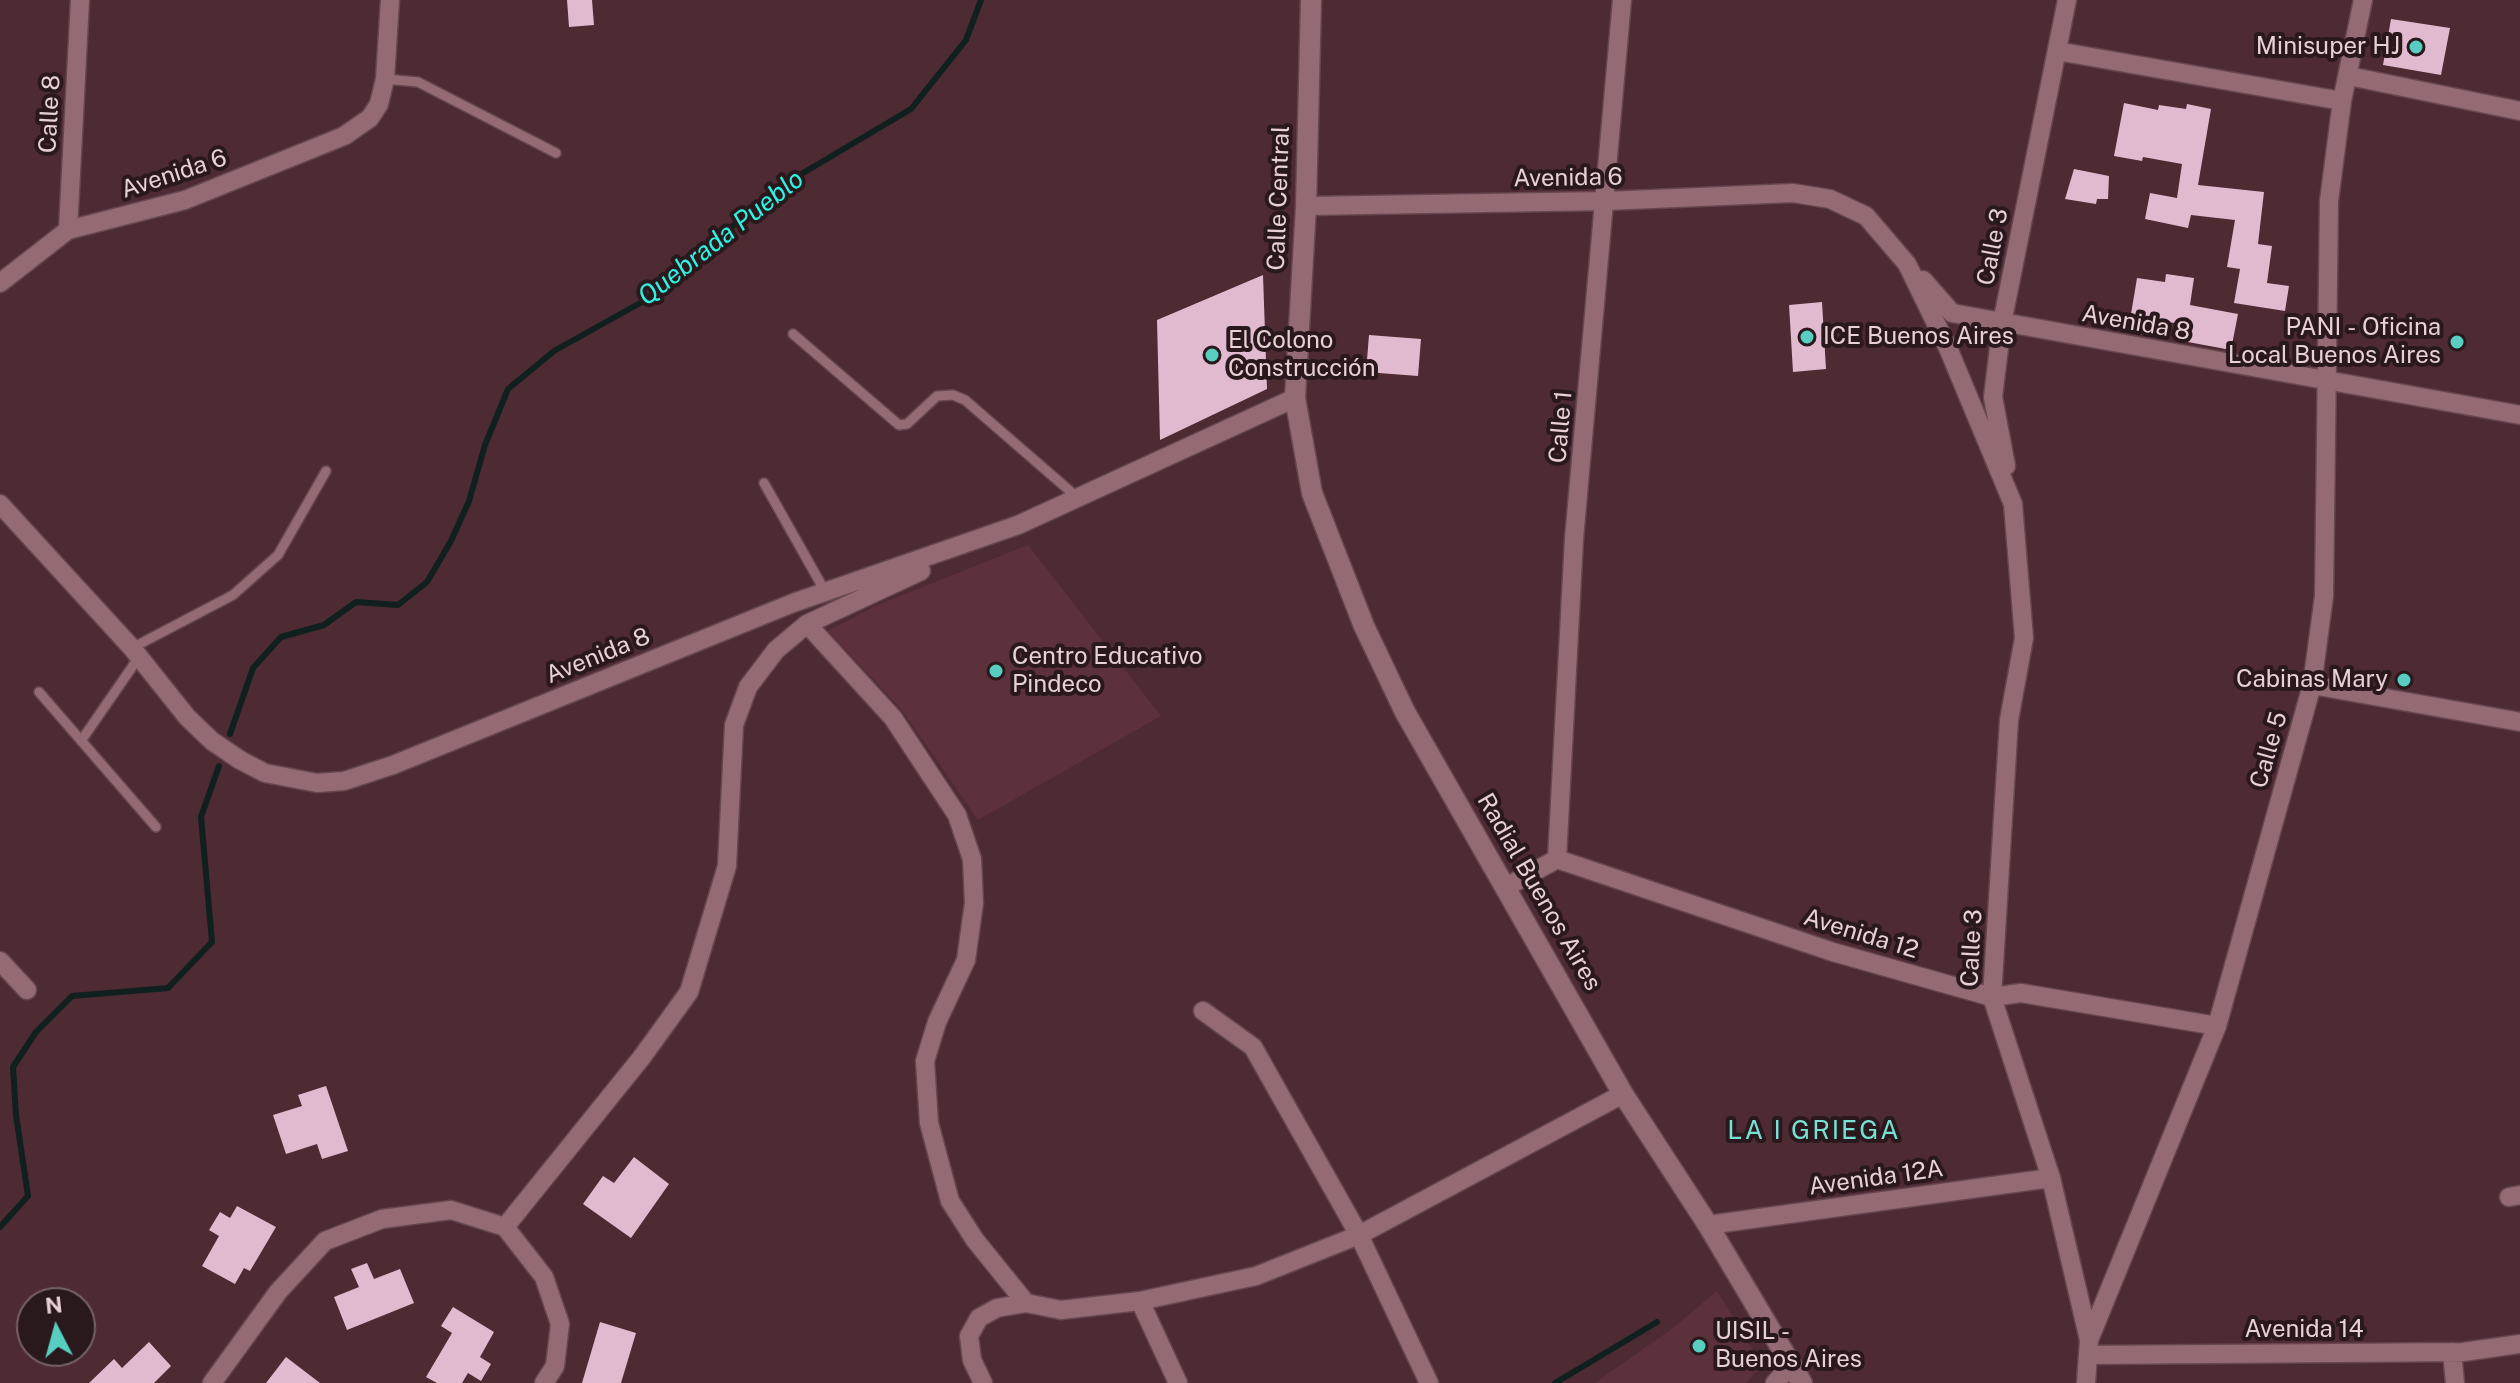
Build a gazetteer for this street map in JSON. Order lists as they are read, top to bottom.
{
  "streets": {
    "main road": ["Calle Central", "Radial Buenos Aires"],
    "street": [
      "Calle 8",
      "Avenida 6",
      "Calle 3",
      "Avenida 8",
      "Calle 1",
      "Calle 5",
      "Avenida 12",
      "Avenida 12A",
      "Avenida 14"
    ]
  },
  "crossings": [
    ["Calle 8", "Avenida 6"],
    ["Avenida 6", "Calle Central"],
    ["Avenida 6", "Calle 3"],
    ["Avenida 6", "Calle 1"],
    ["Calle Central", "Avenida 8"],
    ["Calle Central", "Radial Buenos Aires"],
    ["Calle 3", "Avenida 8"],
    ["Calle 3", "Calle 5"],
    ["Calle 3", "Avenida 12"],
    ["Calle 3", "Avenida 12A"],
    ["Calle 3", "Avenida 14"],
    ["Avenida 8", "Calle 5"],
    ["Avenida 8", "Radial Buenos Aires"],
    ["Calle 1", "Avenida 12"],
    ["Calle 5", "Avenida 12"],
    ["Calle 5", "Avenida 14"],
    ["Radial Buenos Aires", "Avenida 12A"]
  ],
  "districts": ["LA I GRIEGA"],
  "water": ["Quebrada Pueblo"],
  "places": [
    "Minisuper HJ",
    "ICE Buenos Aires",
    "PANI - Oficina Local Buenos Aires",
    "El Colono Construcción",
    "Centro Educativo Pindeco",
    "Cabinas Mary",
    "UISIL - Buenos Aires"
  ],
  "north": "top"
}
